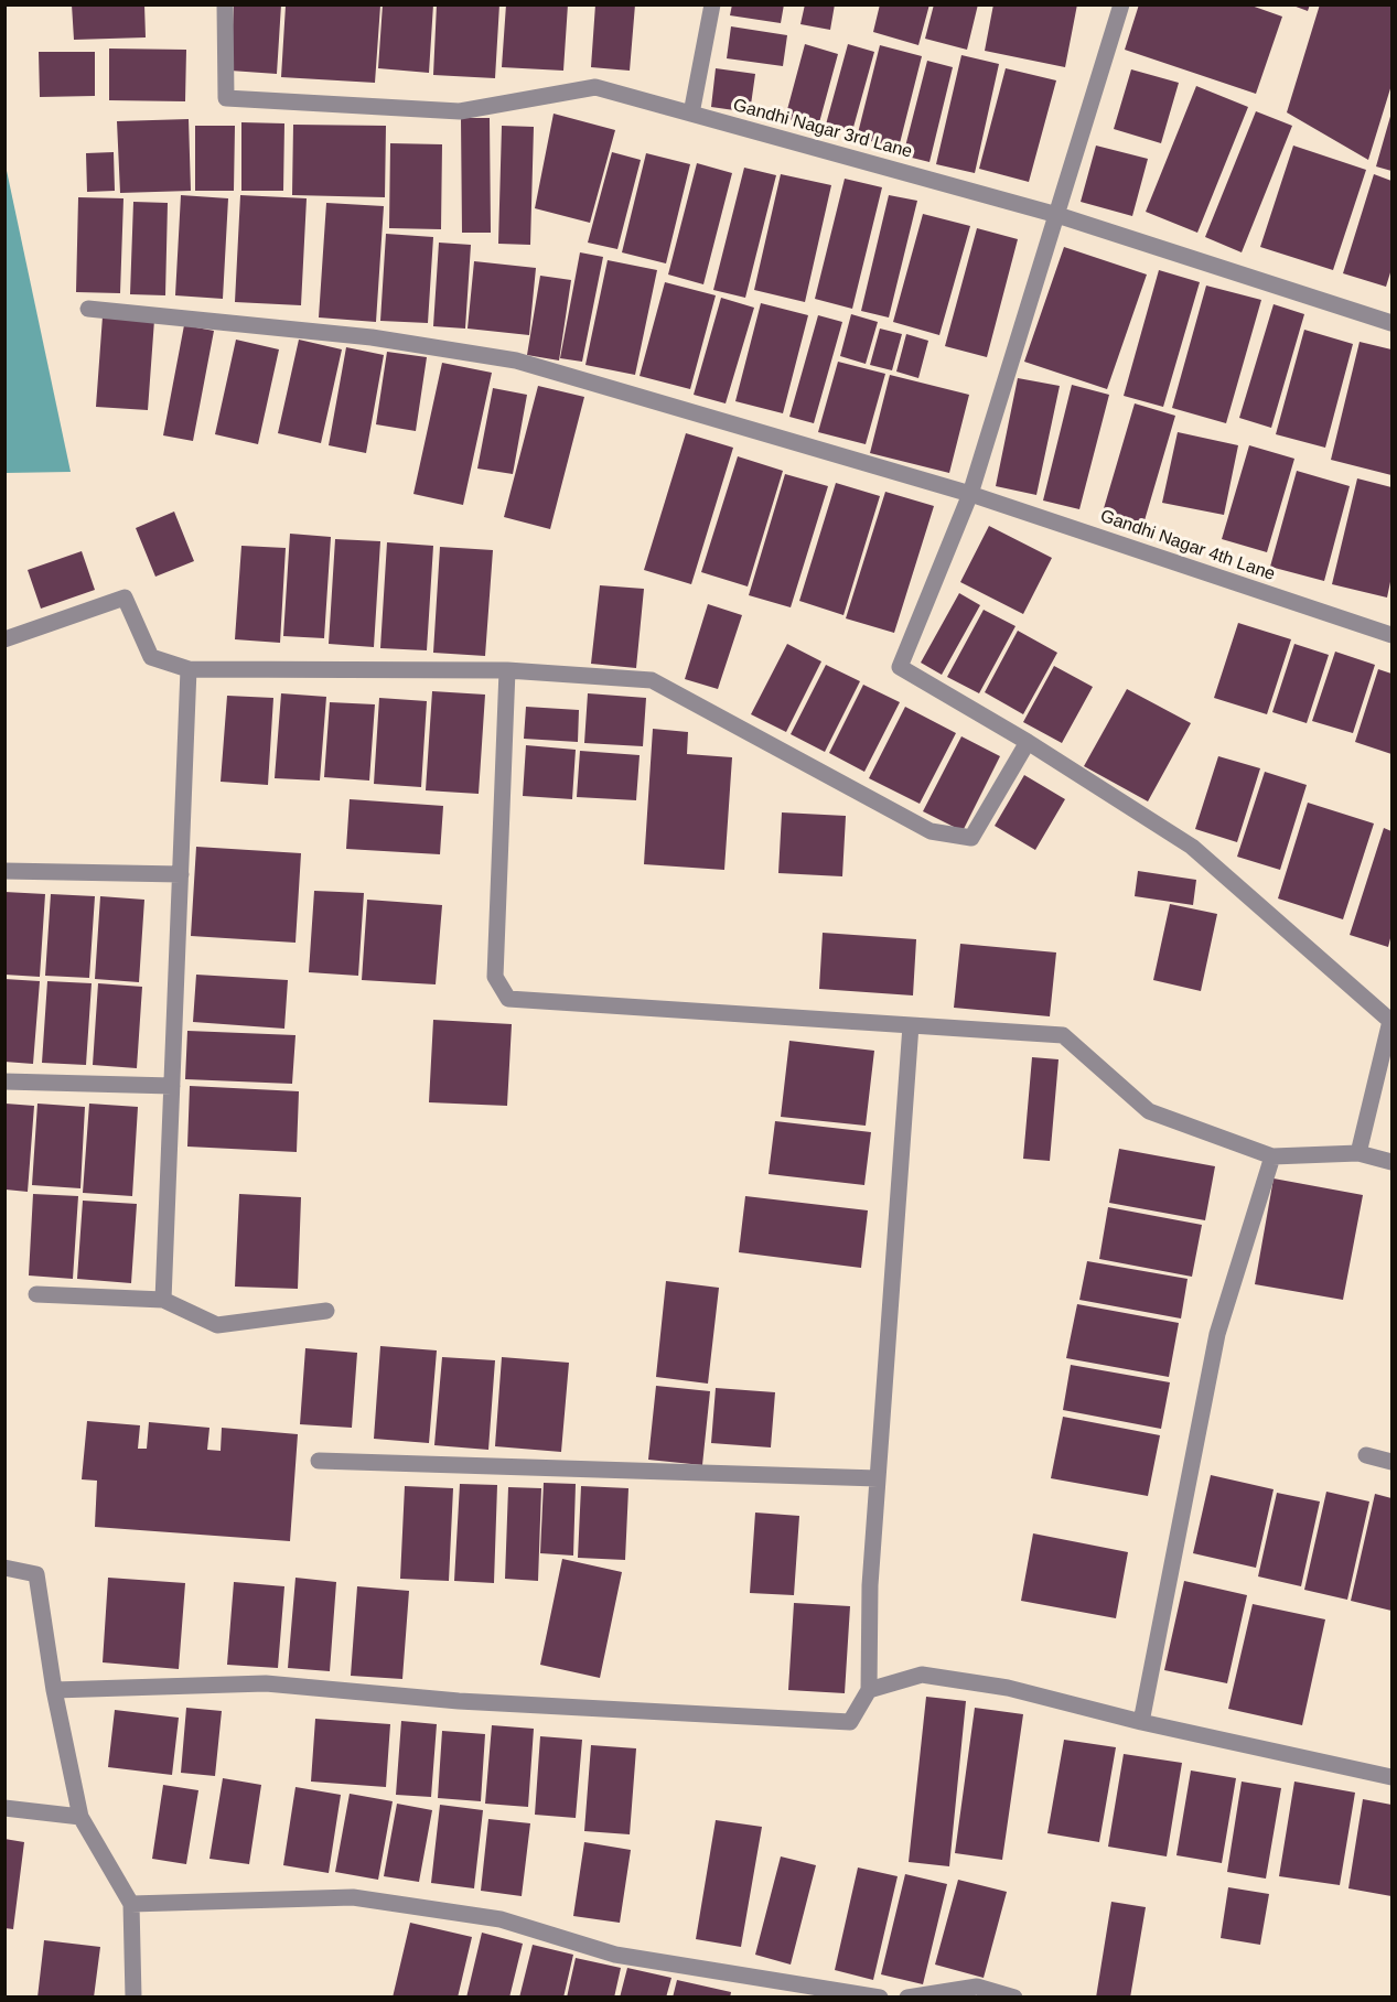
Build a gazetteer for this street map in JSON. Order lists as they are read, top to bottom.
{
  "streets": {
    "street": ["Gandhi Nagar 3rd Lane", "Gandhi Nagar 4th Lane"]
  }
}
